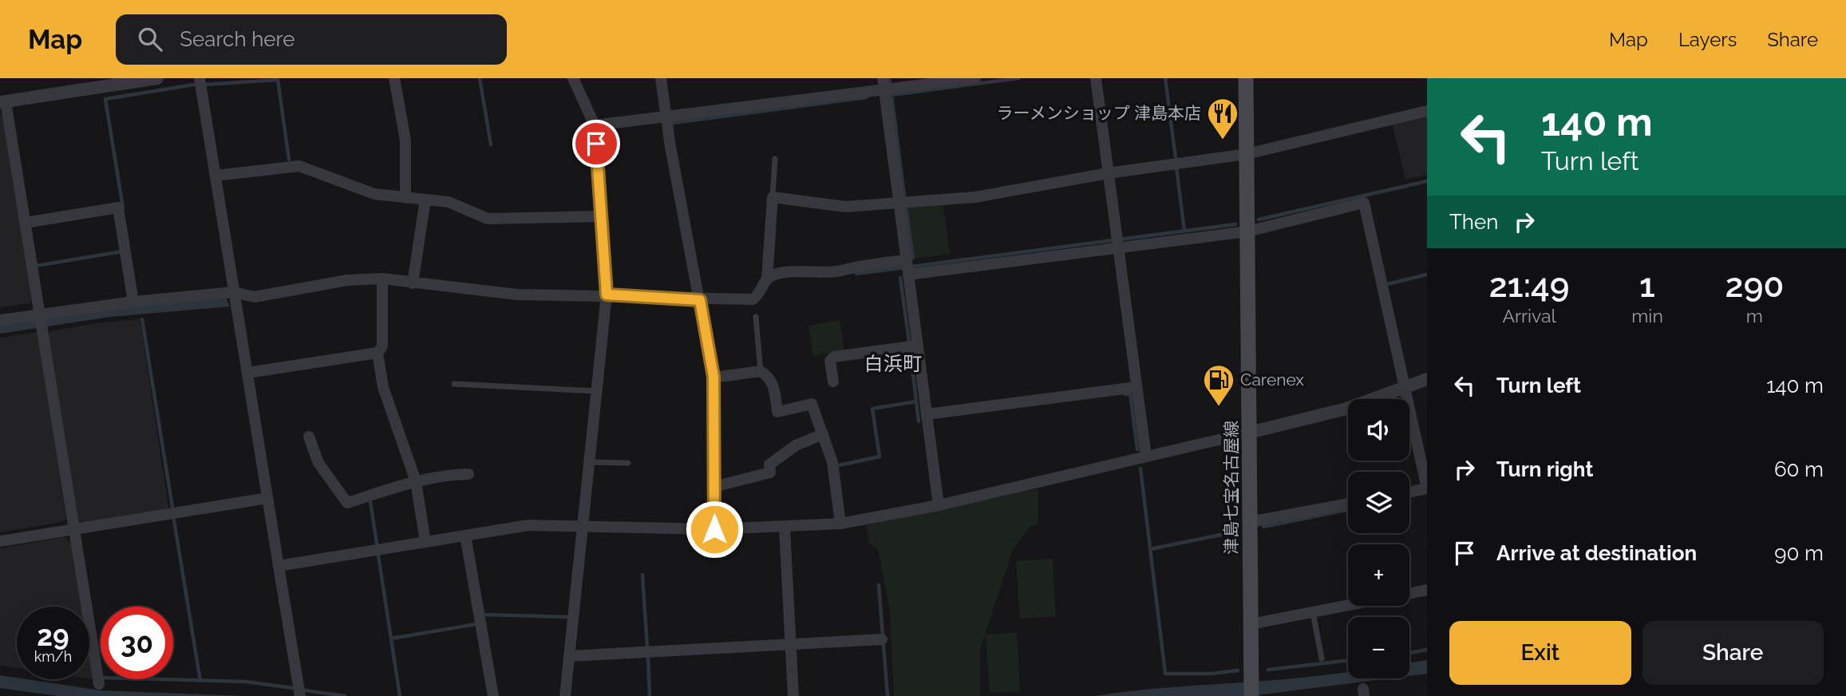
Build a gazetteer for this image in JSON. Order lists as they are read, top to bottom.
{
  "streets": {
    "main road": ["津島七宝名古屋線"]
  },
  "districts": ["白浜町"],
  "places": {
    "restaurant": ["ラーメンショップ 津島本店"],
    "fuel station": ["Carenex"]
  },
  "page": {
    "header": "Map",
    "search": "Search here",
    "nav": ["Map", "Layers", "Share"],
    "turn": ["140 m", "Turn left"],
    "then": "Then",
    "eta": [
      "21:49",
      "Arrival",
      "1",
      "min",
      "290",
      "m"
    ],
    "list": [
      {
        "name": "Turn left",
        "value": "140 m"
      },
      {
        "name": "Turn right",
        "value": "60 m"
      },
      {
        "name": "Arrive at destination",
        "value": "90 m"
      }
    ],
    "map_buttons": ["+", "−"],
    "speed": "29 km/h",
    "limit": "30",
    "buttons": ["Exit", "Share"]
  }
}
